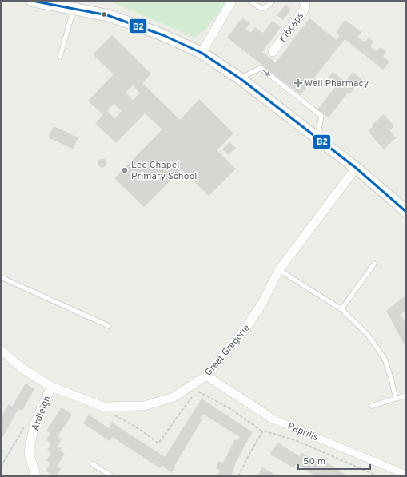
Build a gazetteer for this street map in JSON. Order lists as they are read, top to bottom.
{
  "streets": {
    "street": [
      "Kibcaps",
      "Great Gregorie",
      "Ardleigh",
      "Paprills"
    ]
  },
  "crossings": [
    ["Great Gregorie", "Ardleigh"],
    ["Great Gregorie", "Paprills"]
  ],
  "places": {
    "health": ["Well Pharmacy"],
    "other": ["Lee Chapel Primary School"]
  },
  "lines": ["transit line B2"],
  "scale_bar": "50 m"
}
